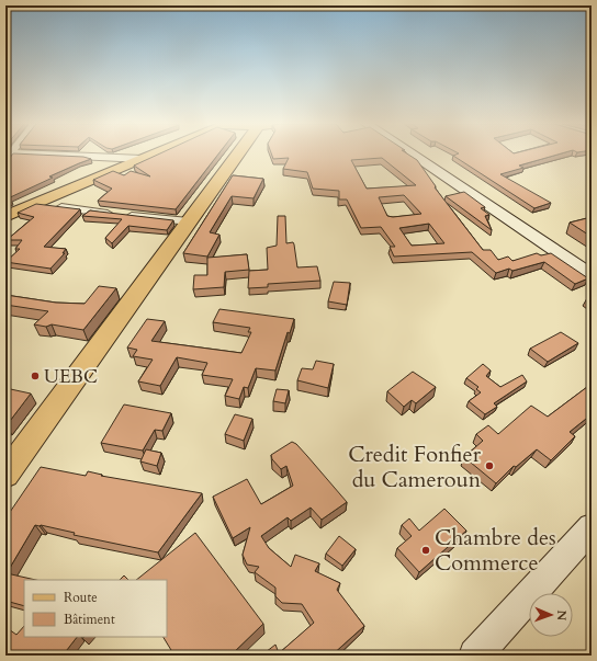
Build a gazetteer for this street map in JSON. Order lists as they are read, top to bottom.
{
  "places": ["UEBC", "Credit Fonfier du Cameroun", "Chambre des Commerce"],
  "legend": ["Route", "Bâtiment"],
  "north": "right"
}
